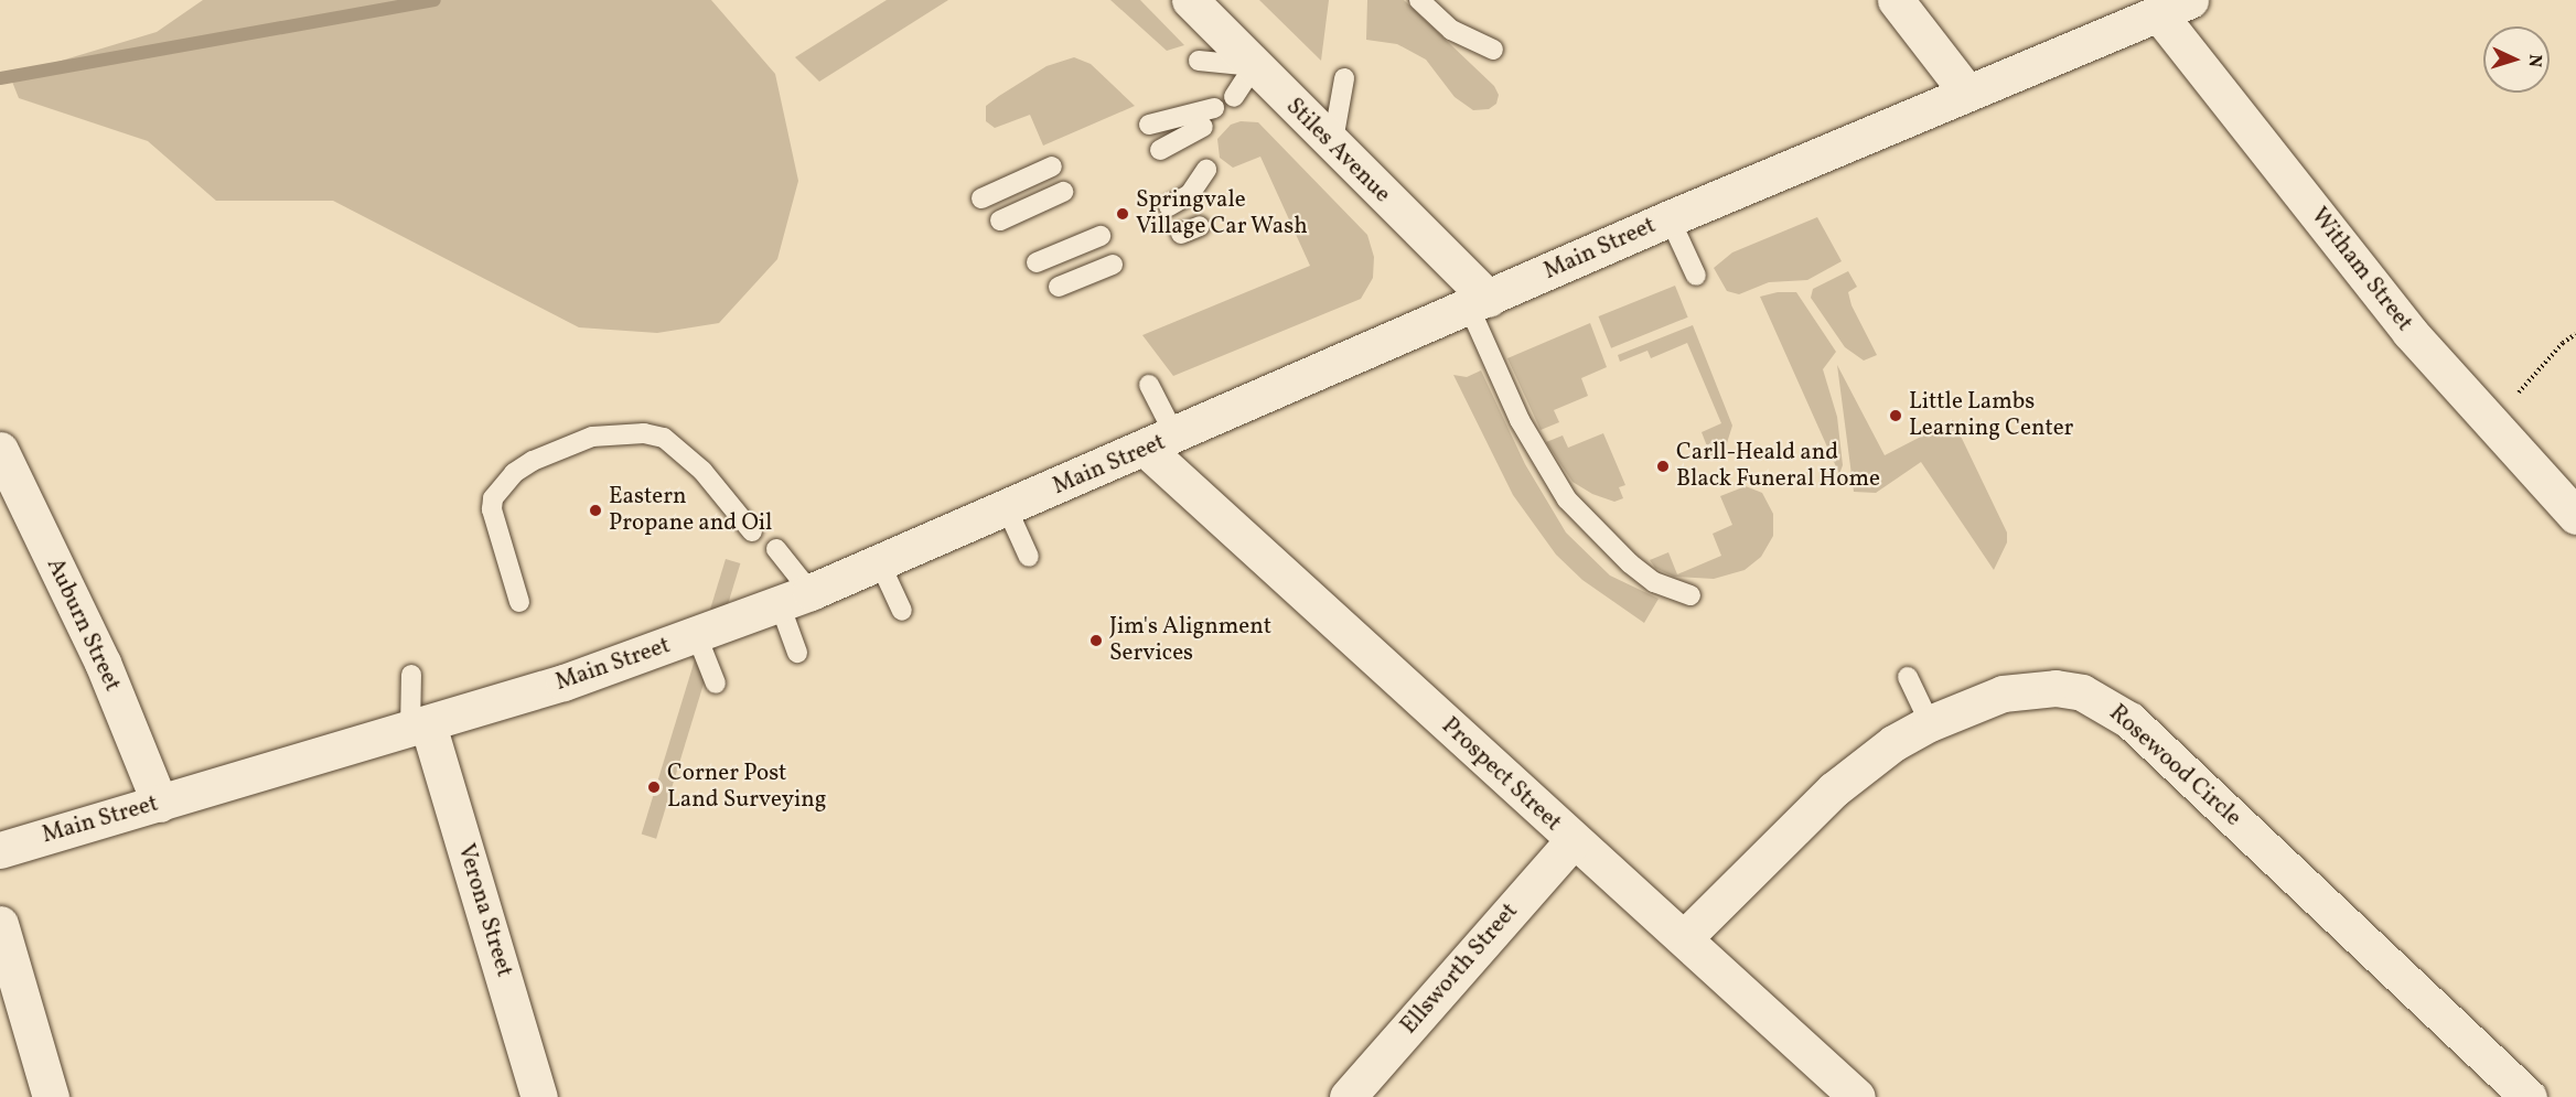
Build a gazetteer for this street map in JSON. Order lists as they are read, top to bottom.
{
  "streets": {
    "street": [
      "Stiles Avenue",
      "Main Street",
      "Witham Street",
      "Auburn Street",
      "Rosewood Circle",
      "Prospect Street",
      "Verona Street",
      "Ellsworth Street"
    ]
  },
  "crossings": [
    ["Stiles Avenue", "Main Street"],
    ["Main Street", "Witham Street"],
    ["Main Street", "Auburn Street"],
    ["Main Street", "Prospect Street"],
    ["Main Street", "Verona Street"],
    ["Rosewood Circle", "Prospect Street"],
    ["Prospect Street", "Ellsworth Street"]
  ],
  "places": [
    "Springvale Village Car Wash",
    "Little Lambs Learning Center",
    "Carll-Heald and Black Funeral Home",
    "Eastern Propane and Oil",
    "Jim's Alignment Services",
    "Corner Post Land Surveying"
  ],
  "north": "right"
}
